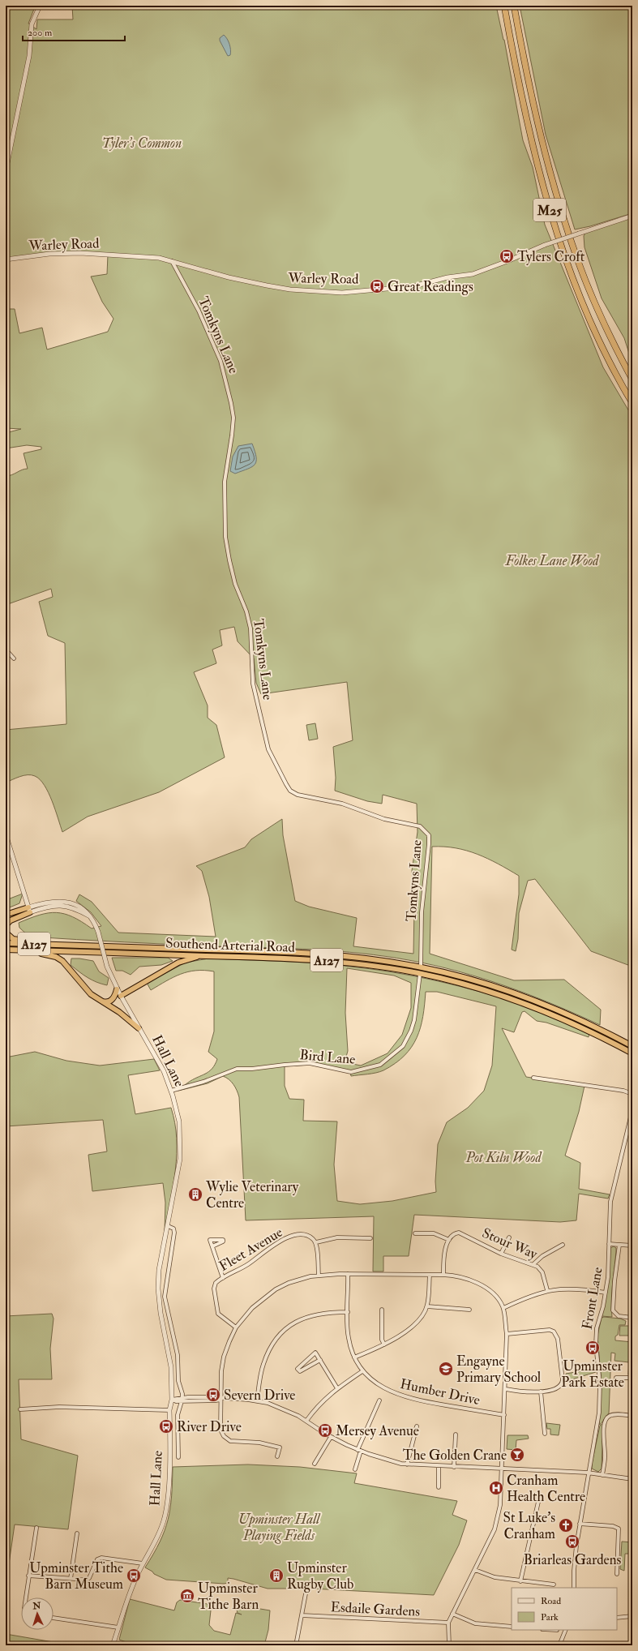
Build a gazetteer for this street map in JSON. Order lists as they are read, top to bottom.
{
  "streets": {
    "highway": ["M25", "A127", "Southend Arterial Road"],
    "street": [
      "Warley Road",
      "Tomkyns Lane",
      "Bird Lane",
      "Hall Lane",
      "Stour Way",
      "Fleet Avenue",
      "Front Lane",
      "Humber Drive",
      "Esdaile Gardens"
    ]
  },
  "crossings": [
    ["Warley Road", "Tomkyns Lane"],
    ["Tomkyns Lane", "Southend Arterial Road"],
    ["A127", "Southend Arterial Road"],
    ["A127", "Hall Lane"],
    ["Southend Arterial Road", "Bird Lane"],
    ["Bird Lane", "Hall Lane"]
  ],
  "parks": [
    "Tyler's Common",
    "Folkes Lane Wood",
    "Pot Kiln Wood",
    "Upminster Hall Playing Fields"
  ],
  "places": {
    "bus stop": [
      "Tylers Croft",
      "Great Readings",
      "Upminster Park Estate",
      "Severn Drive",
      "River Drive",
      "Mersey Avenue",
      "Briarleas Gardens",
      "Upminster Tithe Barn Museum"
    ],
    "building": ["Wylie Veterinary Centre", "Upminster Rugby Club"],
    "school or university": ["Engayne Primary School"],
    "bar": ["The Golden Crane"],
    "hospital": ["Cranham Health Centre"],
    "church": ["St Luke's Cranham"],
    "museum": ["Upminster Tithe Barn"]
  },
  "legend": ["Road", "Park"],
  "scale_bar": "200 m",
  "north": "top"
}
